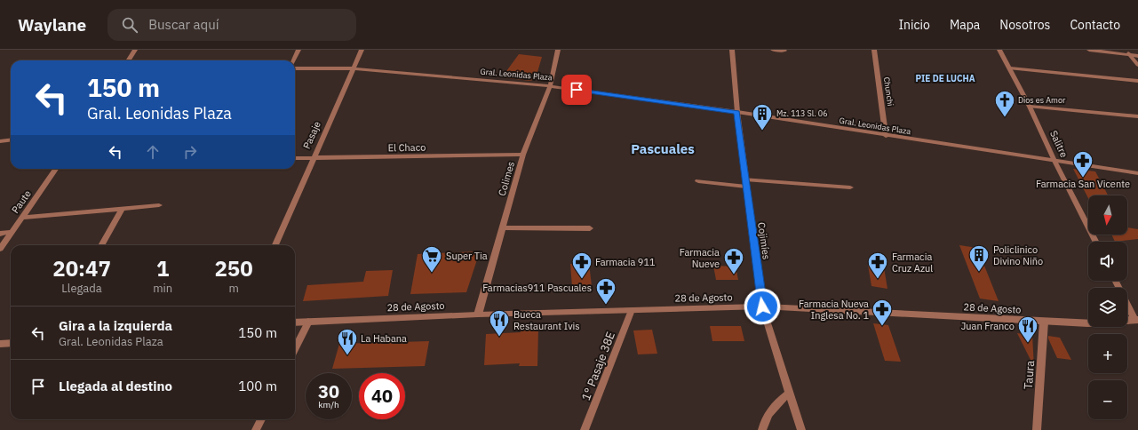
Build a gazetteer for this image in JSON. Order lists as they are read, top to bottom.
{
  "streets": {
    "street": [
      "Gral. Leonidas Plaza",
      "Chunchi",
      "Pasaje",
      "Salitre",
      "El Chaco",
      "Colimes",
      "Paute",
      "Cojimíes",
      "28 de Agosto",
      "1° Pasaje 38E",
      "Taura"
    ]
  },
  "crossings": [
    ["Gral. Leonidas Plaza", "Chunchi"],
    ["Gral. Leonidas Plaza", "Pasaje"],
    ["Gral. Leonidas Plaza", "Salitre"],
    ["Gral. Leonidas Plaza", "Colimes"],
    ["Gral. Leonidas Plaza", "Cojimíes"],
    ["Pasaje", "El Chaco"],
    ["El Chaco", "Colimes"],
    ["Colimes", "28 de Agosto"],
    ["Cojimíes", "28 de Agosto"],
    ["28 de Agosto", "1° Pasaje 38E"],
    ["28 de Agosto", "Taura"]
  ],
  "districts": ["PIE DE LUCHA", "Pascuales"],
  "places": {
    "church": ["Dios es Amor"],
    "building": ["Mz. 113 Sl. 06", "Policlinico Divino Niño"],
    "pharmacy": [
      "Farmacia San Vicente",
      "Farmacia Nueve",
      "Farmacia 911",
      "Farmacia Cruz Azul",
      "Farmacias911 Pascuales",
      "Farmacia Nueva Inglesa No. 1"
    ],
    "supermarket": ["Super Tia"],
    "restaurant": ["Bueca Restaurant Ivis", "Juan Franco", "La Habana"]
  },
  "north": "bottom",
  "page": {
    "header": "Waylane",
    "search": "Buscar aquí",
    "nav": [
      "Inicio",
      "Mapa",
      "Nosotros",
      "Contacto"
    ],
    "turn": ["150 m", "Gral. Leonidas Plaza"],
    "map_buttons": ["+", "−"],
    "eta": [
      "20:47",
      "Llegada",
      "1",
      "min",
      "250",
      "m"
    ],
    "list": [
      {
        "name": "Gira a la izquierda",
        "note": "Gral. Leonidas Plaza",
        "value": "150 m"
      },
      {
        "name": "Llegada al destino",
        "value": "100 m"
      }
    ],
    "speed": "30 km/h",
    "limit": "40"
  }
}
